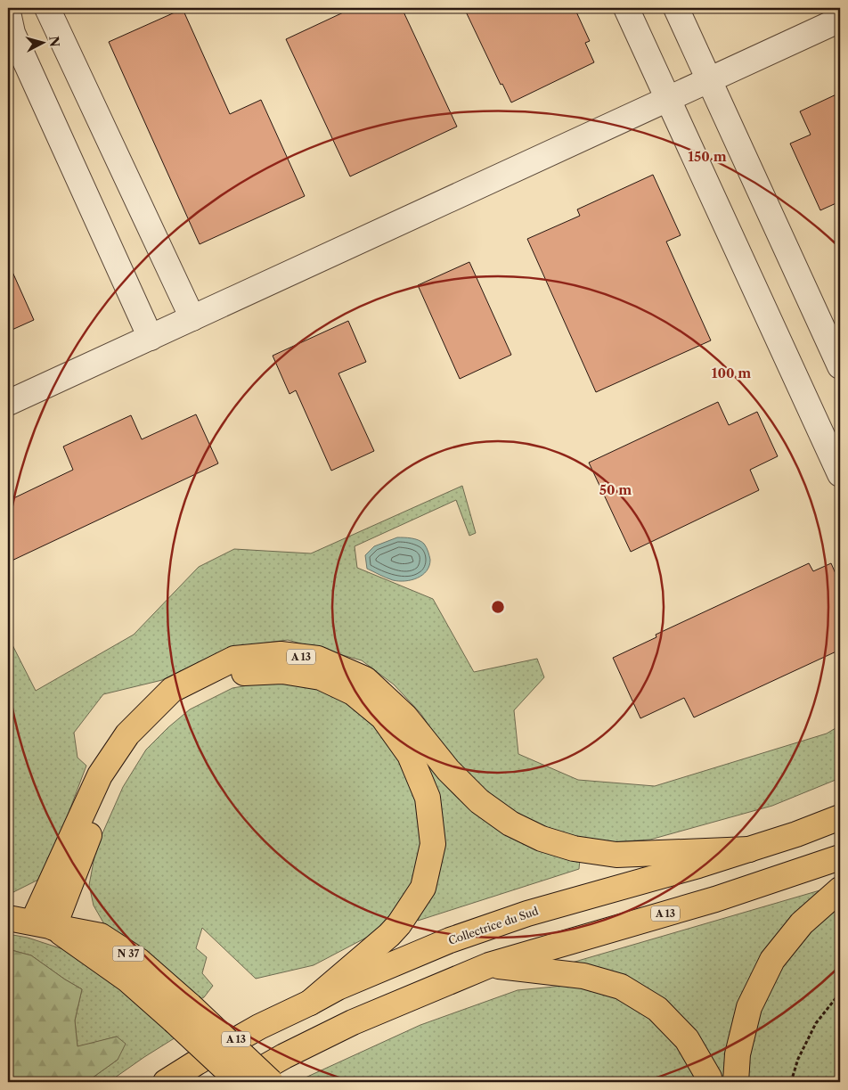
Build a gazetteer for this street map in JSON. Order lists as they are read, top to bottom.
{
  "streets": {
    "main road": ["A 13", "Collectrice du Sud", "N 37"]
  },
  "crossings": [
    ["A 13", "Collectrice du Sud"],
    ["A 13", "N 37"]
  ],
  "north": "right",
  "rings": ["150 m", "100 m", "50 m"]
}
